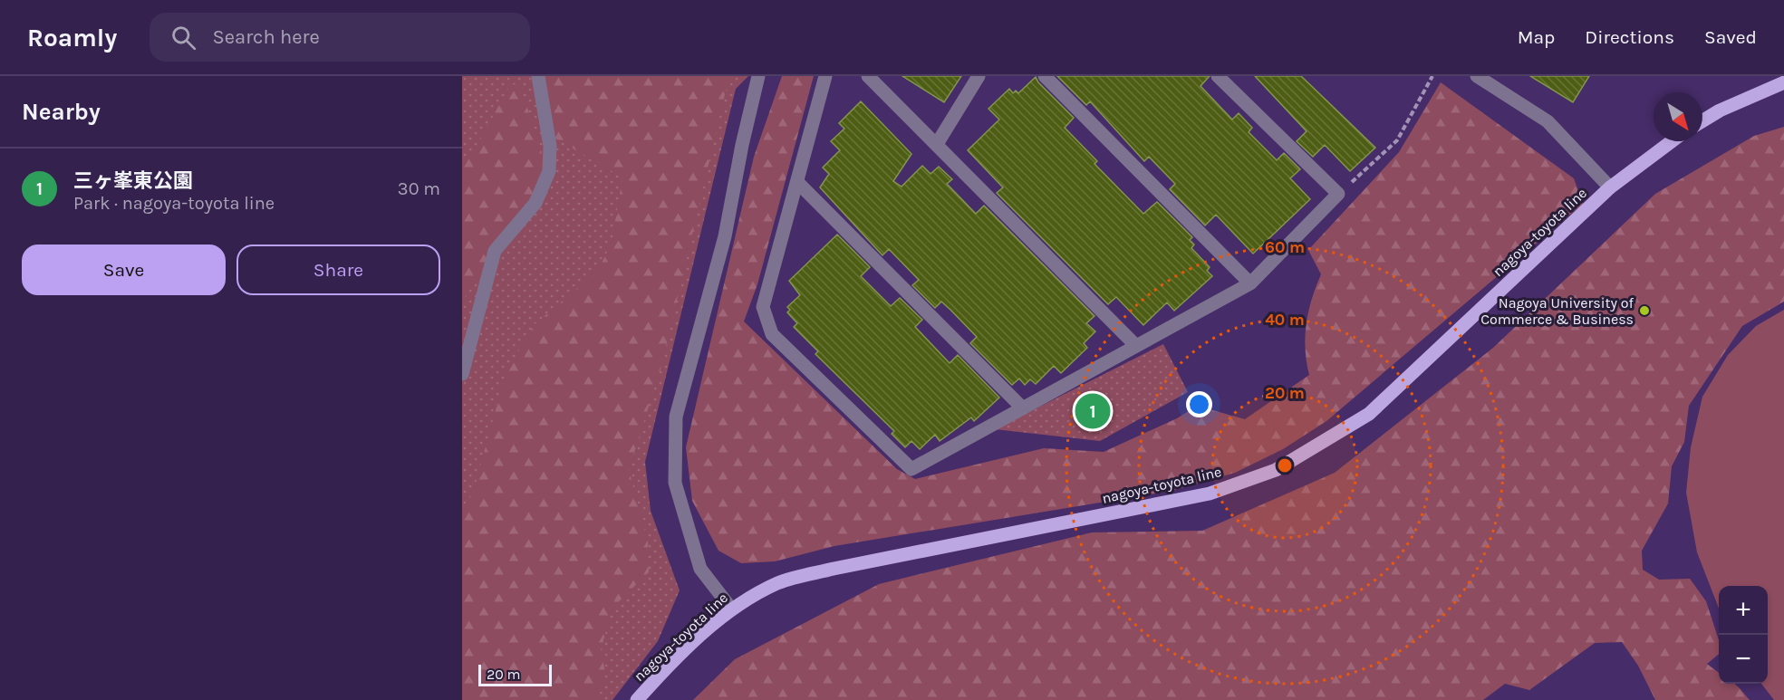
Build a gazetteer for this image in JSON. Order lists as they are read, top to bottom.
{
  "streets": {
    "main road": ["nagoya-toyota line"]
  },
  "places": ["Nagoya University of Commerce & Business"],
  "scale_bar": "20 m",
  "north": "bottom right",
  "page": {
    "header": "Roamly",
    "search": "Search here",
    "nav": ["Map", "Directions", "Saved"],
    "heading": "Nearby",
    "list": [
      {
        "mark": "1",
        "name": "三ヶ峯東公園",
        "note": "Park · nagoya-toyota line",
        "value": "30 m"
      }
    ],
    "buttons": ["Save", "Share"],
    "pins": "1",
    "map_buttons": ["+", "−"],
    "scale": "20 m"
  },
  "rings": ["60 m", "40 m", "20 m"]
}
